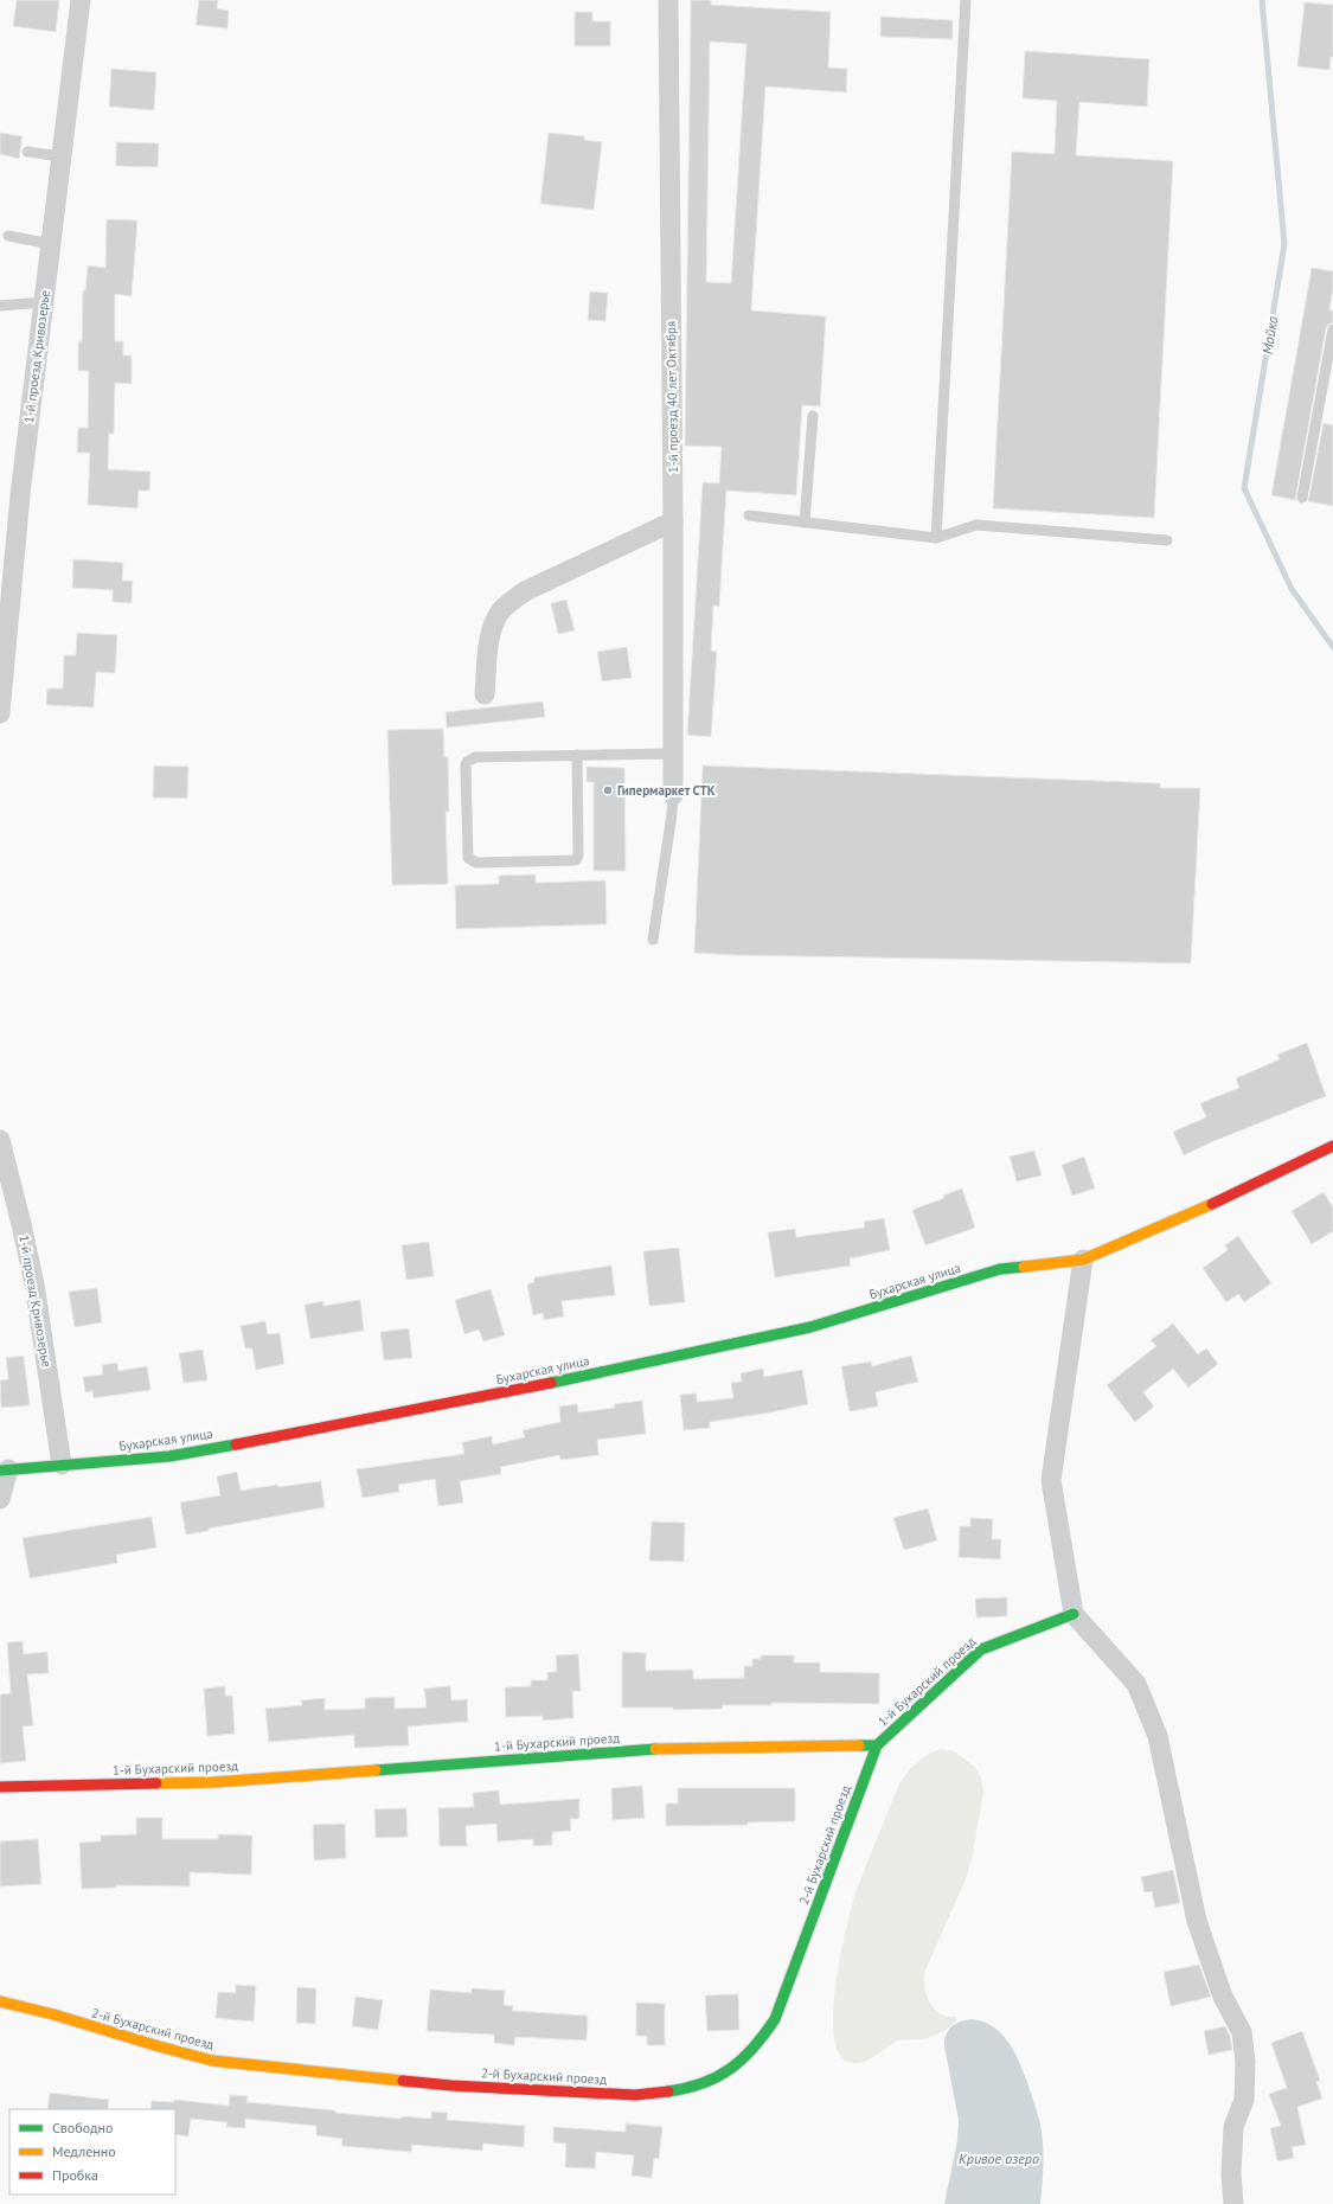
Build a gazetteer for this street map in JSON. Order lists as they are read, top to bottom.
{
  "streets": {
    "street": [
      "1-й проезд Кривозерье",
      "1-й проезд 40 лет Октября",
      "Бухарская улица",
      "1-й Бухарский проезд",
      "2-й Бухарский проезд"
    ]
  },
  "crossings": [
    ["1-й проезд Кривозерье", "Бухарская улица"],
    ["1-й Бухарский проезд", "2-й Бухарский проезд"]
  ],
  "water": ["Мойка", "Кривое озеро"],
  "places": ["Гипермаркет СТК"],
  "legend": ["Свободно", "Медленно", "Пробка"]
}
